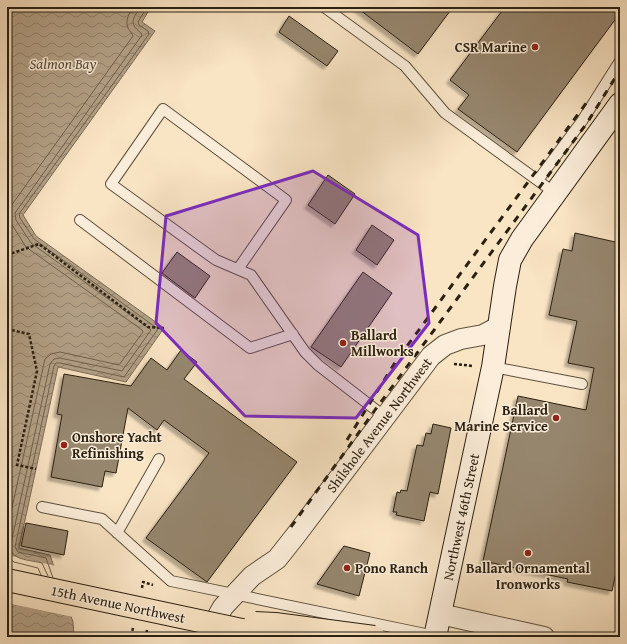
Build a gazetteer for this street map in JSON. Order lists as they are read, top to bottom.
{
  "streets": {
    "main road": ["15th Avenue Northwest"],
    "street": ["Shilshole Avenue Northwest", "Northwest 46th Street"]
  },
  "crossings": [
    ["Shilshole Avenue Northwest", "Northwest 46th Street"],
    ["Shilshole Avenue Northwest", "15th Avenue Northwest"]
  ],
  "water": ["Salmon Bay"],
  "places": [
    "CSR Marine",
    "Ballard Millworks",
    "Ballard Marine Service",
    "Onshore Yacht Refinishing",
    "Ballard Ornamental Ironworks",
    "Pono Ranch"
  ]
}
